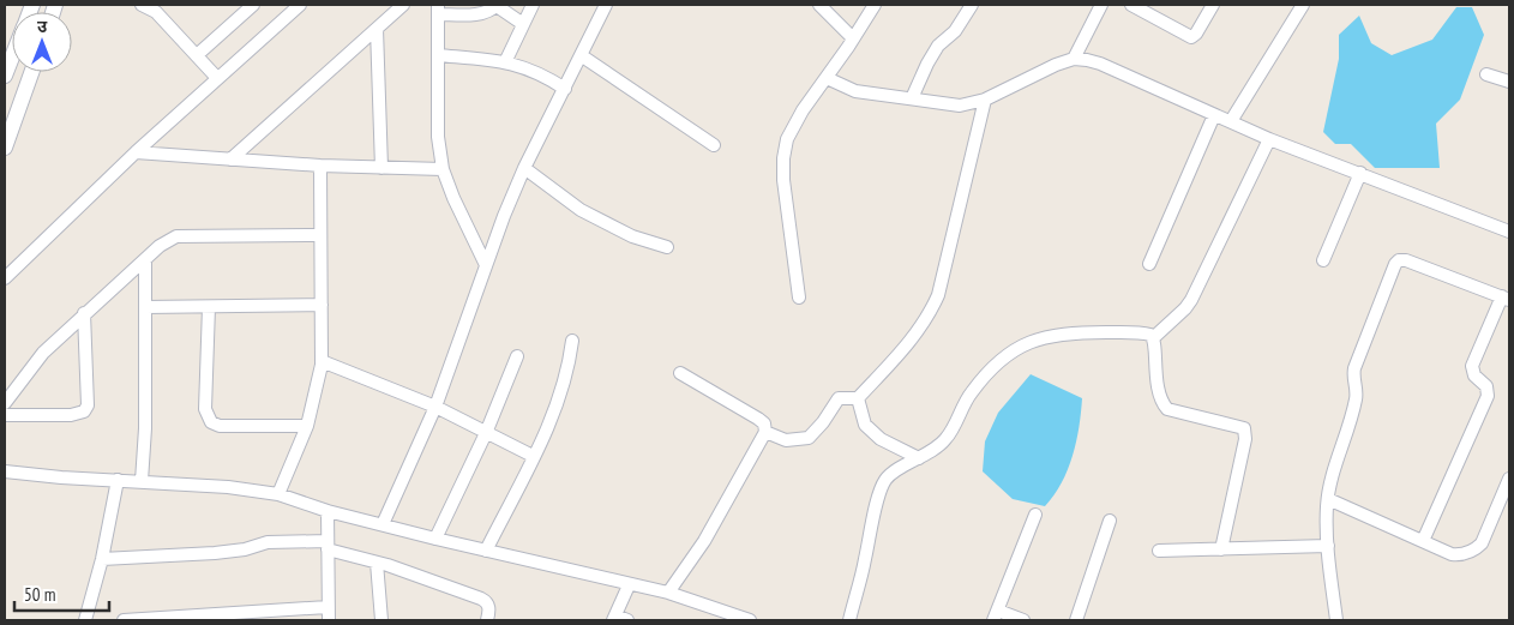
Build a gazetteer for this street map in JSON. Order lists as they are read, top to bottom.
{
  "scale_bar": "50 m",
  "north": "top"
}
